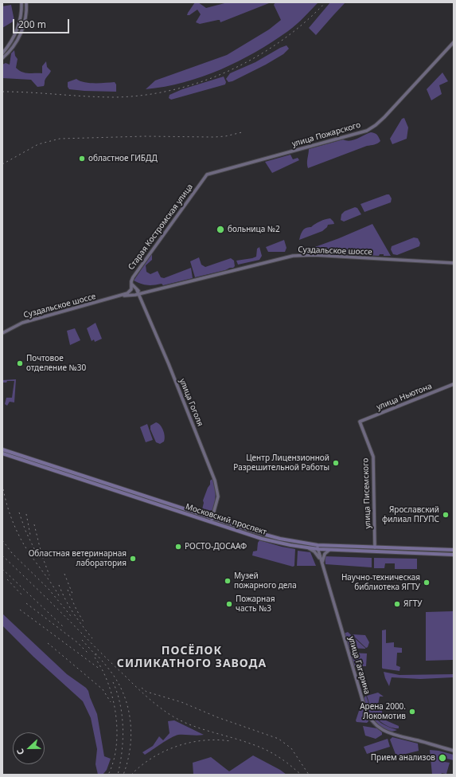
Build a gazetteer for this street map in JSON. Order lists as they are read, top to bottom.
{
  "streets": {
    "main road": [
      "улица Пожарского",
      "Старая Костромская улица",
      "Суздальское шоссе",
      "улица Ньютона",
      "улица Гоголя",
      "улица Писемского",
      "Московский проспект",
      "улица Гагарина"
    ]
  },
  "crossings": [
    ["улица Пожарского", "Старая Костромская улица"],
    ["Старая Костромская улица", "Суздальское шоссе"],
    ["Старая Костромская улица", "улица Гоголя"],
    ["Суздальское шоссе", "улица Гоголя"],
    ["улица Ньютона", "улица Писемского"],
    ["улица Гоголя", "Московский проспект"],
    ["улица Писемского", "Московский проспект"],
    ["Московский проспект", "улица Гагарина"]
  ],
  "districts": ["ПОСЁЛОК СИЛИКАТНОГО ЗАВОДА"],
  "places": [
    "областное ГИБДД",
    "больница №2",
    "Почтовое отделение №30",
    "Центр Лицензионной Разрешительной Работы",
    "Ярославский филиал ПГУПС",
    "РОСТО-ДОСААФ",
    "Областная ветеринарная лаборатория",
    "Музей пожарного дела",
    "Научно-техническая библиотека ЯГТУ",
    "Пожарная часть №3",
    "ЯГТУ",
    "Арена 2000. Локомотив",
    "Прием анализов"
  ],
  "scale_bar": "200 m",
  "north": "left"
}
